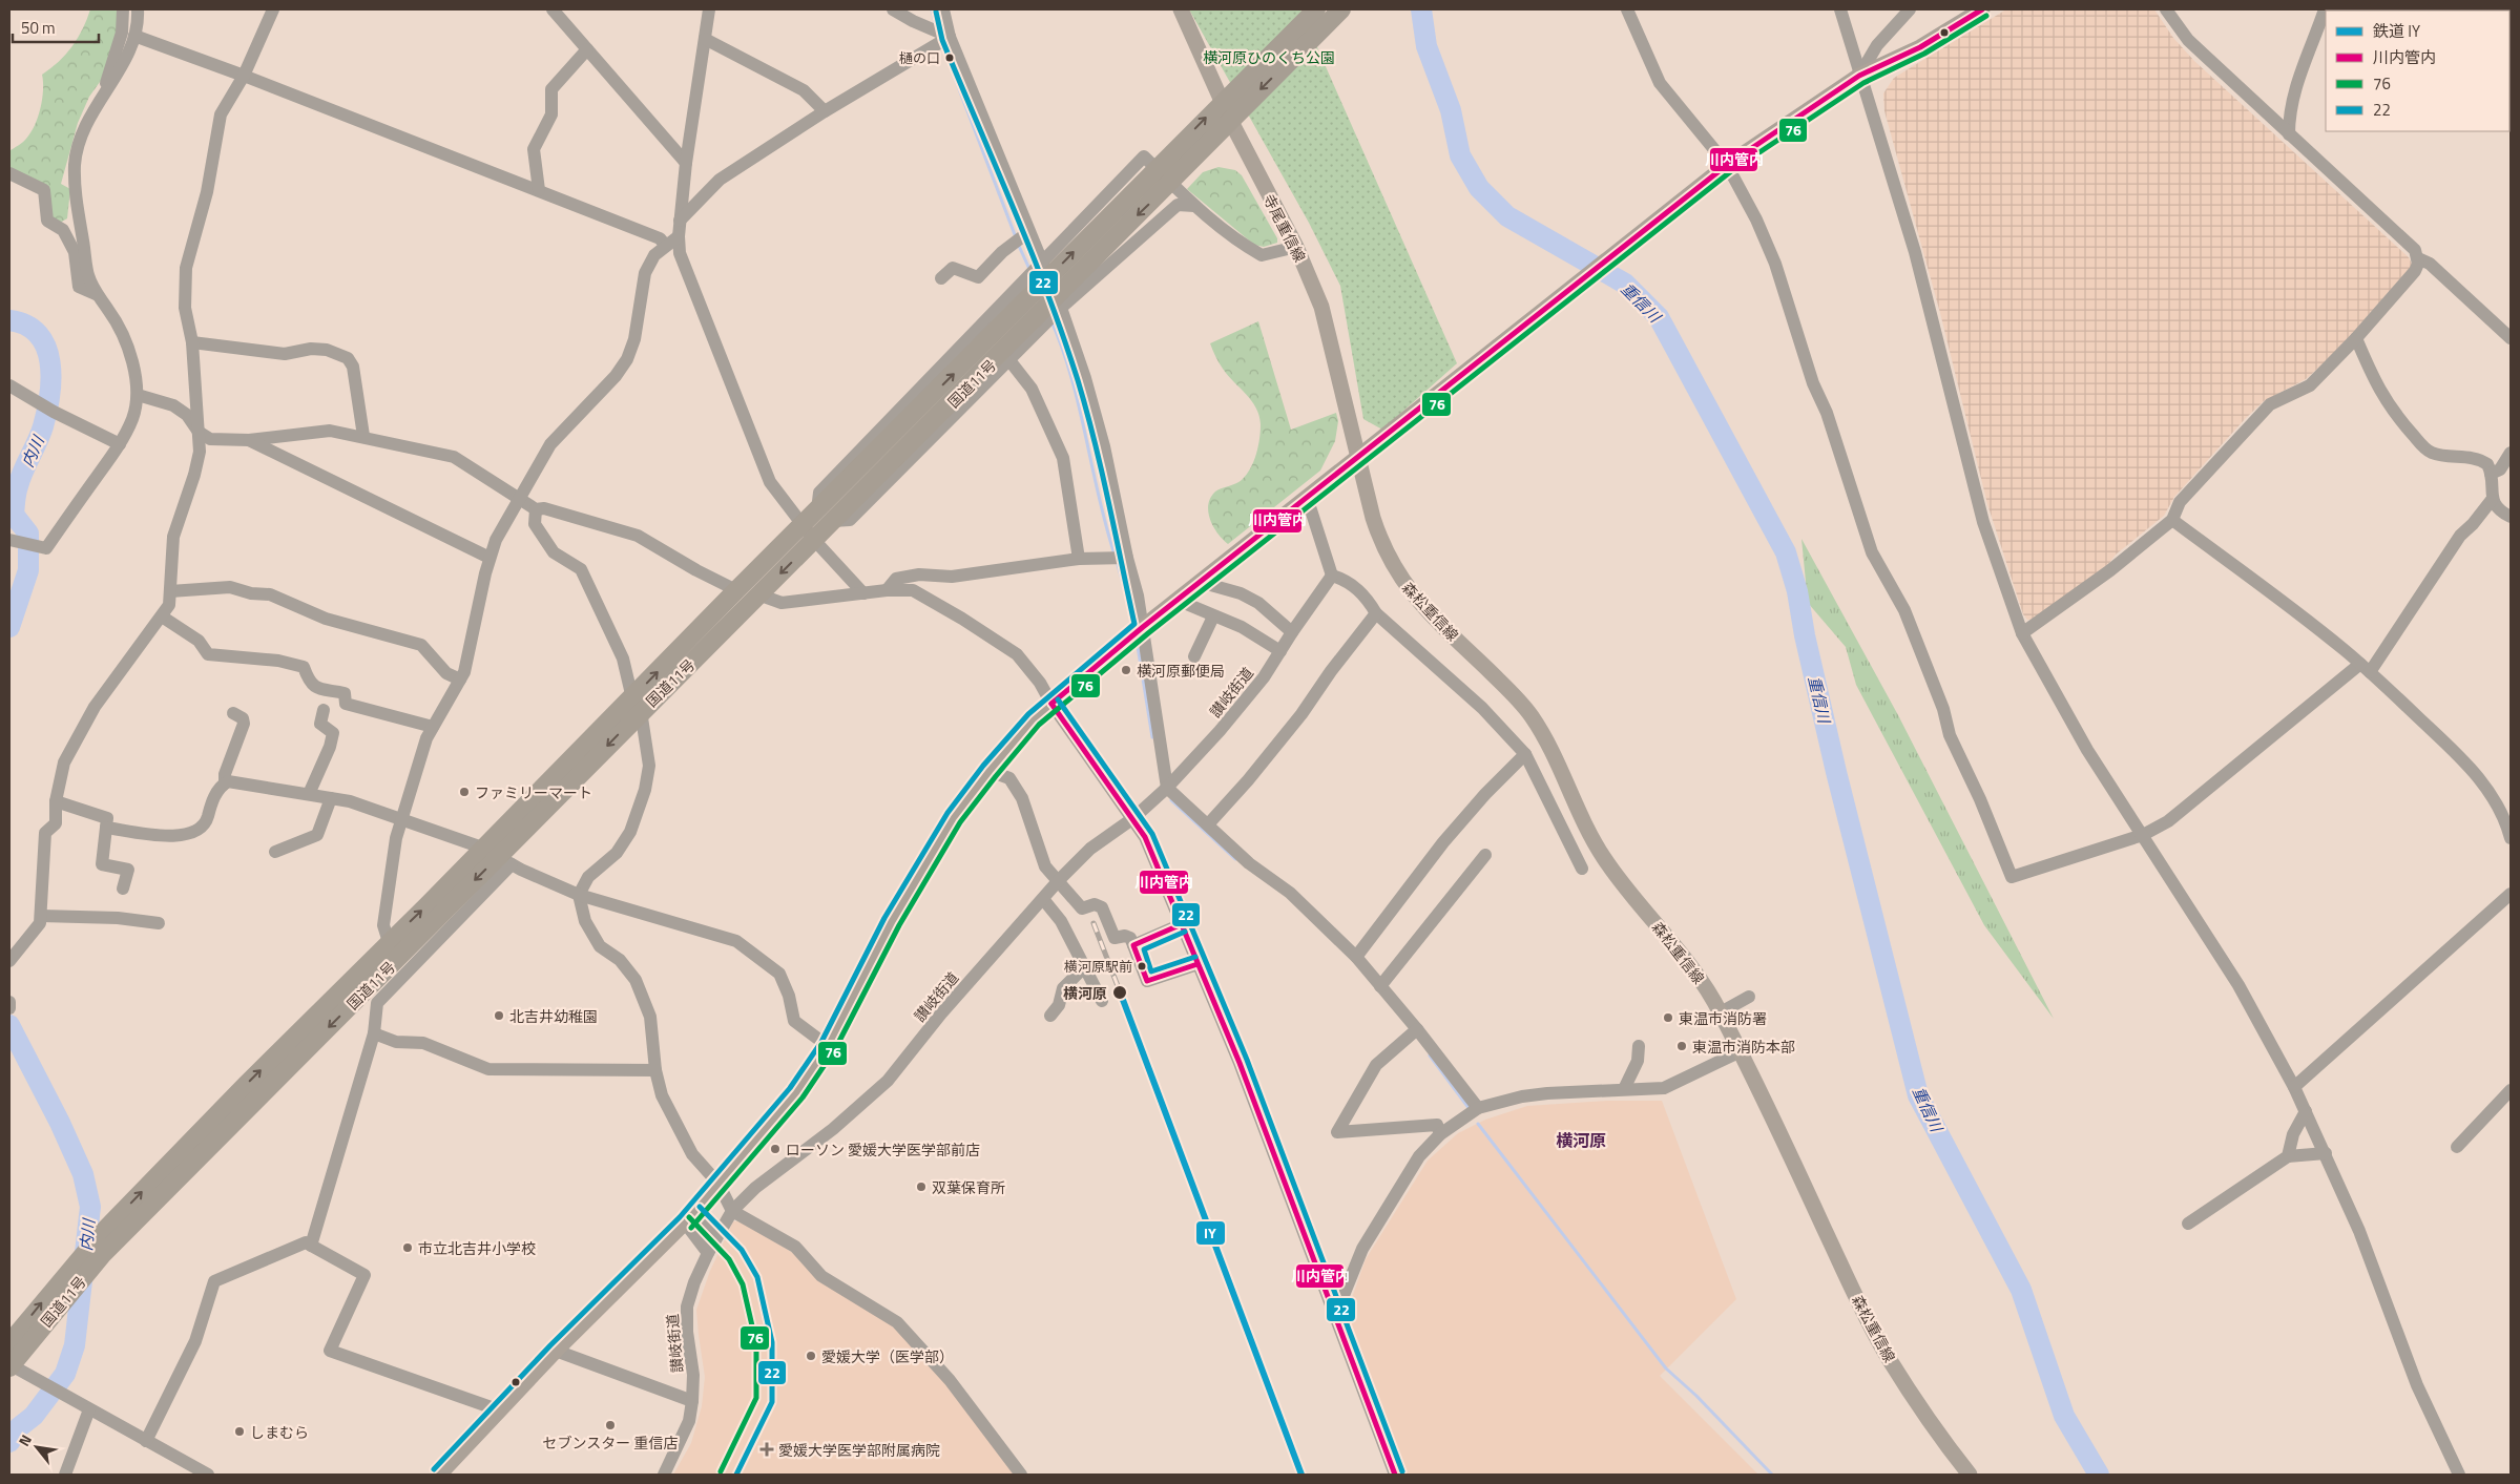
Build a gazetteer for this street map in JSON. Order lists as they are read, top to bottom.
{
  "streets": {
    "highway": ["国道11号"],
    "main road": ["寺尾重信線", "森松重信線"],
    "street": ["讃岐街道"]
  },
  "crossings": [
    ["寺尾重信線", "国道11号"],
    ["寺尾重信線", "森松重信線"]
  ],
  "districts": ["横河原"],
  "water": ["重信川", "内川"],
  "parks": ["横河原ひのくち公園"],
  "places": {
    "other": [
      "樋の口",
      "横河原郵便局",
      "ファミリーマート",
      "横河原駅前",
      "横河原",
      "北吉井幼稚園",
      "東温市消防署",
      "東温市消防本部",
      "ローソン 愛媛大学医学部前店",
      "双葉保育所",
      "市立北吉井小学校",
      "愛媛大学（医学部）",
      "セブンスター 重信店",
      "しまむら"
    ],
    "health": ["愛媛大学医学部附属病院"]
  },
  "lines": [
    "transit line 川内管内",
    "transit line 22",
    "transit line 76",
    "rail line IY"
  ],
  "legend": [
    "鉄道 IY",
    "川内管内",
    "76",
    "22"
  ],
  "scale_bar": "50 m",
  "north": "top left"
}
